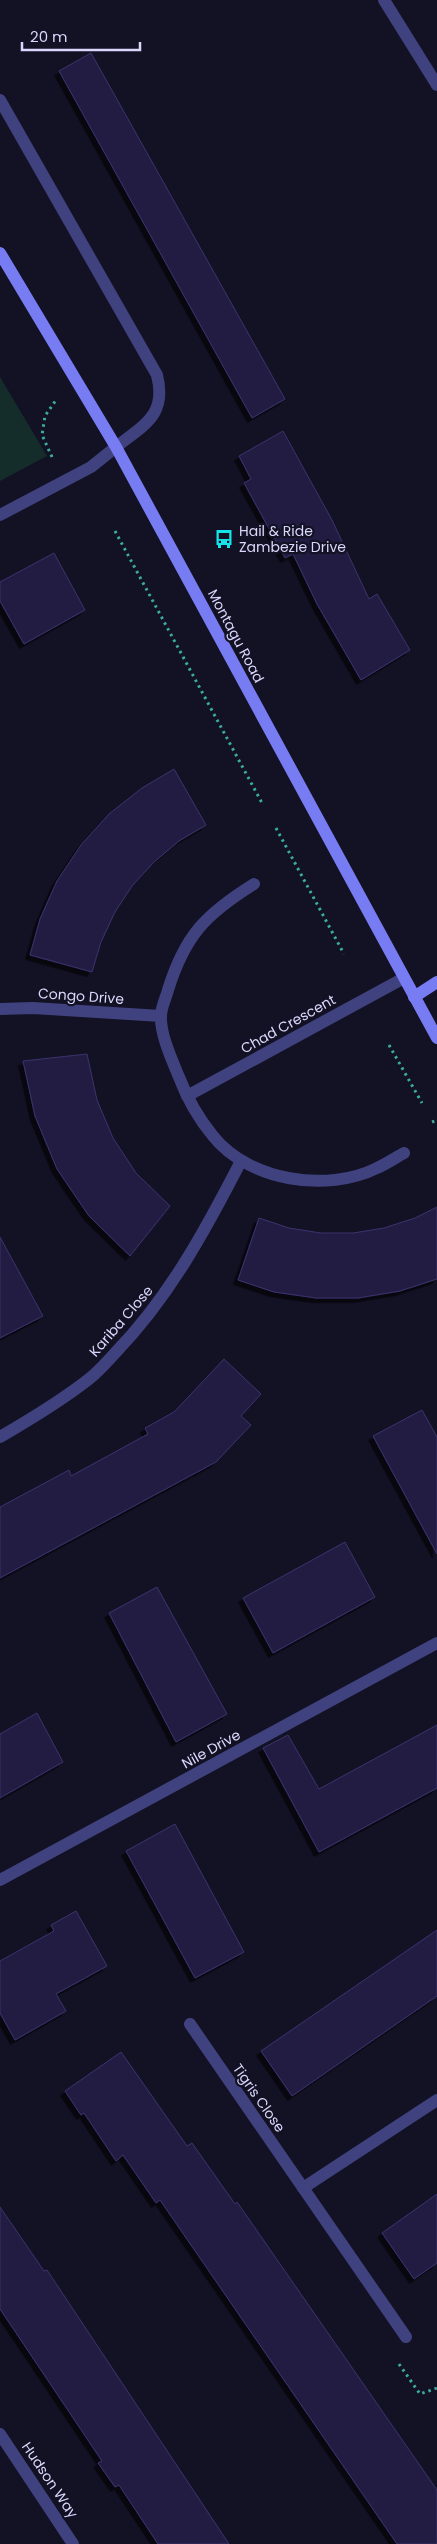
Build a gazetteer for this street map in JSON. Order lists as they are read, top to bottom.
{
  "streets": {
    "main road": ["Montagu Road"],
    "street": [
      "Congo Drive",
      "Chad Crescent",
      "Kariba Close",
      "Nile Drive",
      "Tigris Close",
      "Hudson Way"
    ]
  },
  "crossings": [
    ["Montagu Road", "Chad Crescent"]
  ],
  "places": {
    "bus stop": ["Hail & Ride Zambezie Drive"]
  },
  "scale_bar": "20 m"
}
